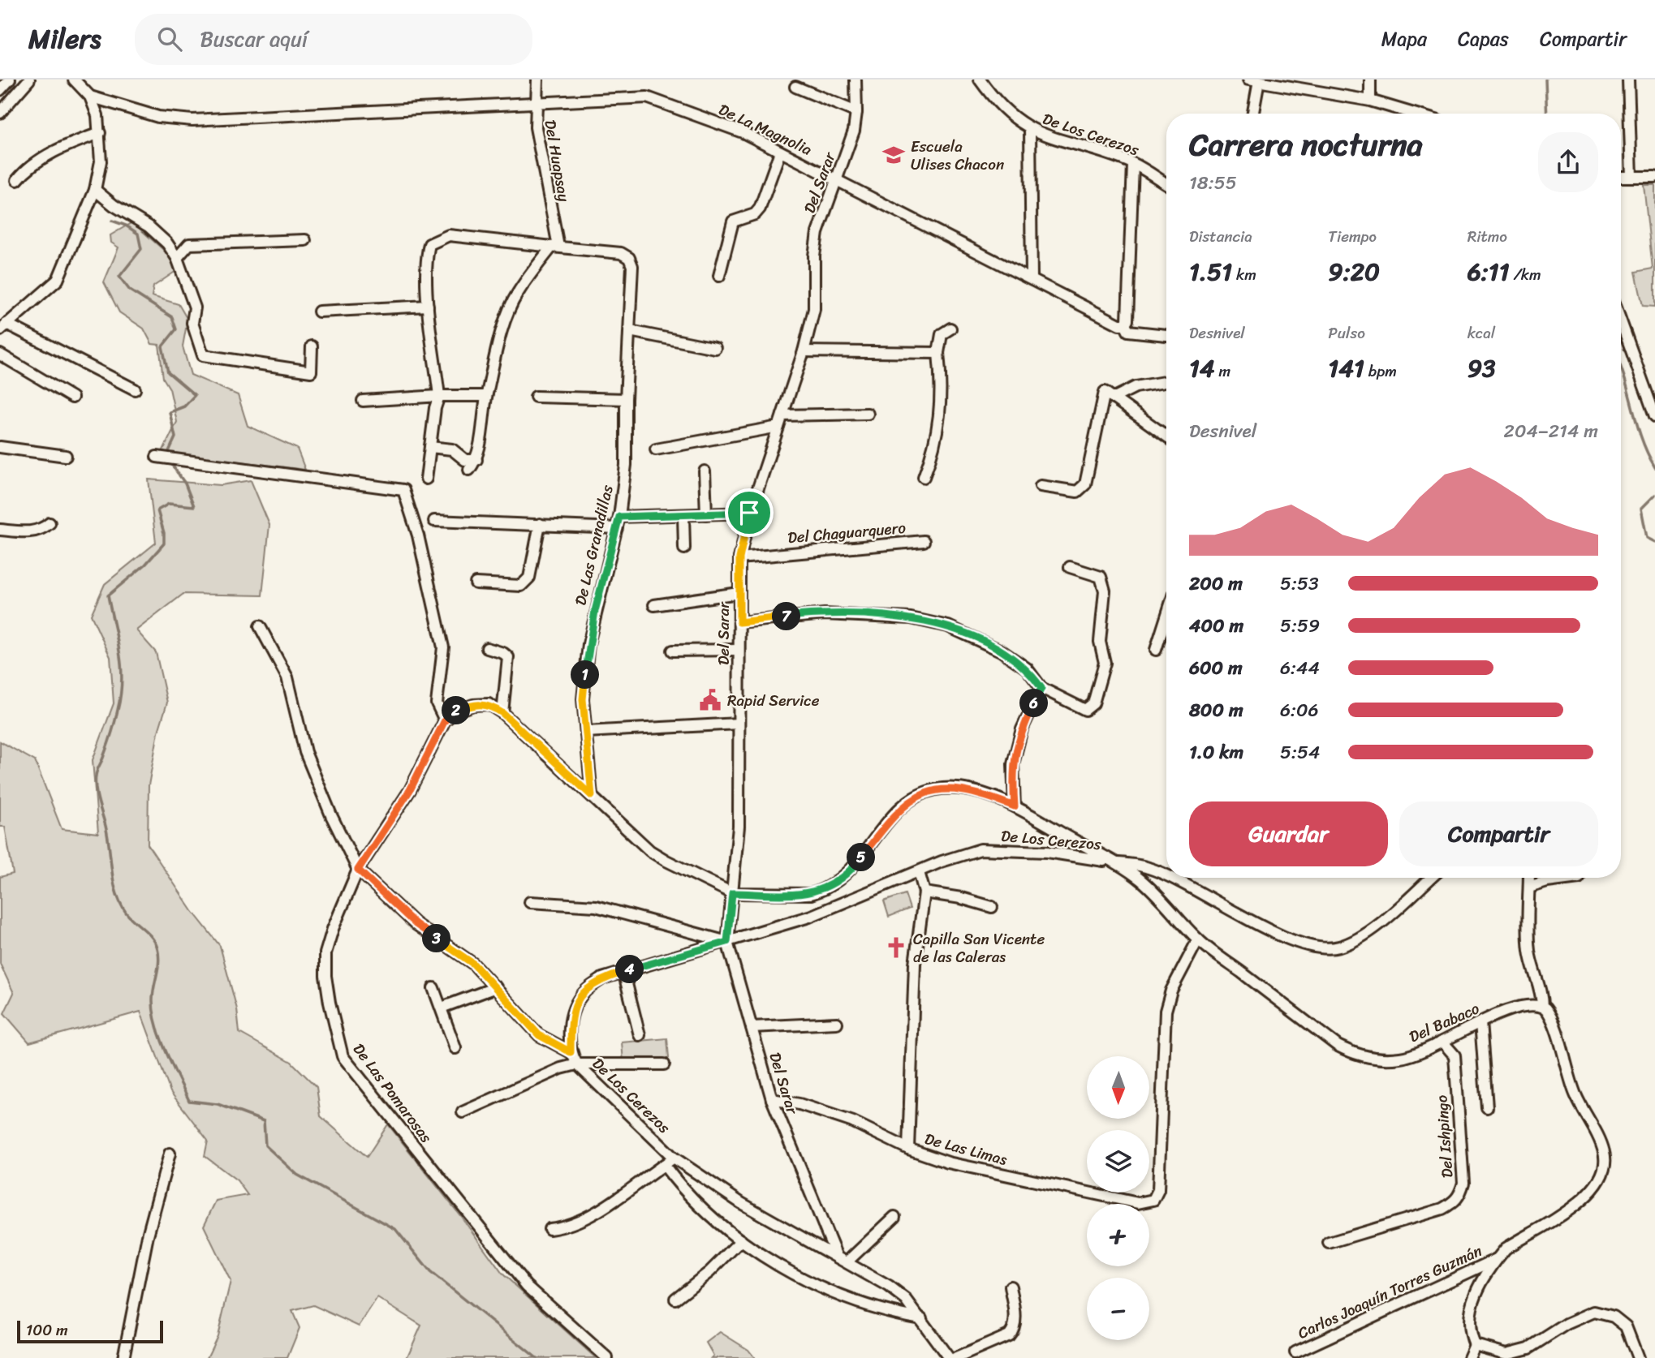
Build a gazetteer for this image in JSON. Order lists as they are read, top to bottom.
{
  "streets": {
    "street": [
      "De La Magnolia",
      "De Los Cerezos",
      "Del Huapsay",
      "Del Sarar",
      "Del Chaguarquero",
      "De Las Granadillas",
      "Del Babaco",
      "De Las Pomarosas",
      "Del Ishpingo",
      "De Las Limas",
      "Carlos Joaquín Torres Guzmán"
    ]
  },
  "crossings": [
    ["De La Magnolia", "Del Huapsay"],
    ["De La Magnolia", "Del Sarar"],
    ["De Los Cerezos", "Del Sarar"],
    ["De Los Cerezos", "Del Babaco"],
    ["Del Huapsay", "De Las Granadillas"],
    ["Del Sarar", "Del Chaguarquero"],
    ["Del Sarar", "Del Babaco"],
    ["Del Sarar", "De Las Limas"],
    ["Del Babaco", "Del Ishpingo"],
    ["Del Babaco", "De Las Limas"]
  ],
  "places": {
    "school or university": ["Escuela Ulises Chacon"],
    "public building": ["Rapid Service"],
    "church": ["Capilla San Vicente de las Caleras"]
  },
  "scale_bar": "100 m",
  "north": "bottom",
  "page": {
    "header": "Milers",
    "search": "Buscar aquí",
    "nav": ["Mapa", "Capas", "Compartir"],
    "heading": ["Carrera nocturna", "18:55"],
    "stats": [
      ["Distancia", "1.51 km"],
      ["Tiempo", "9:20"],
      ["Ritmo", "6:11 /km"],
      ["Desnivel", "14 m"],
      ["Pulso", "141 bpm"],
      ["kcal", "93"]
    ],
    "chart": ["Desnivel", "204–214 m"],
    "list": [
      {
        "name": "200 m",
        "note": "5:53"
      },
      {
        "name": "400 m",
        "note": "5:59"
      },
      {
        "name": "600 m",
        "note": "6:44"
      },
      {
        "name": "800 m",
        "note": "6:06"
      },
      {
        "name": "1.0 km",
        "note": "5:54"
      }
    ],
    "pins": [
      "7",
      "1",
      "6",
      "2",
      "5",
      "3",
      "4"
    ],
    "buttons": ["Guardar", "Compartir"],
    "map_buttons": ["+", "−"],
    "scale": "100 m"
  }
}
